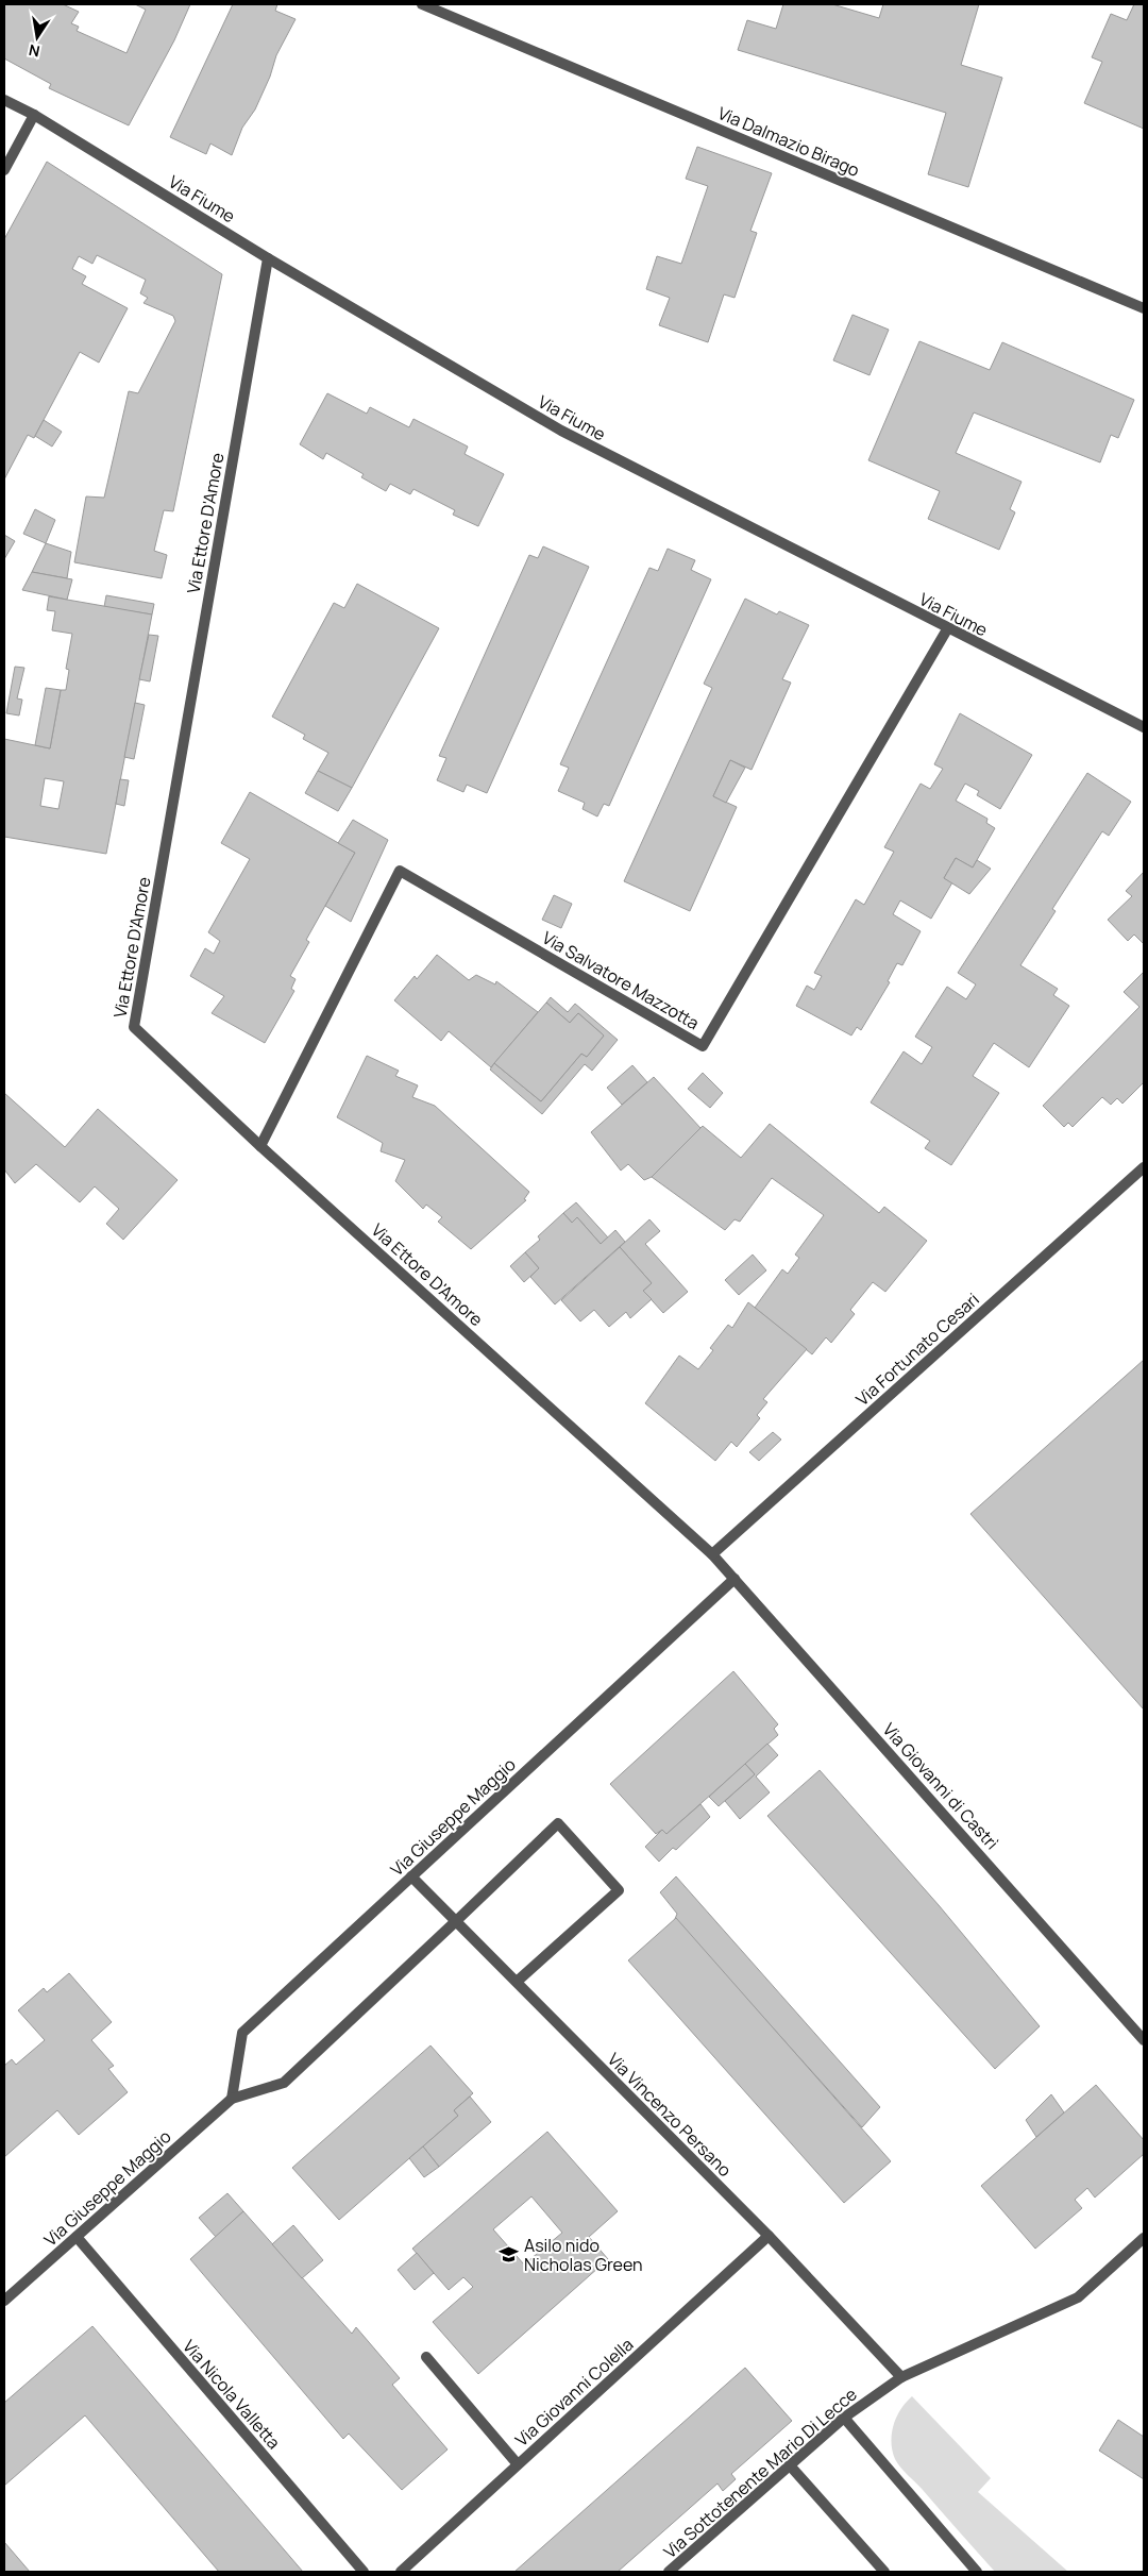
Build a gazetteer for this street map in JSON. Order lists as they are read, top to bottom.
{
  "streets": {
    "street": [
      "Via Dalmazio Birago",
      "Via Fiume",
      "Via Ettore D'Amore",
      "Via Salvatore Mazzotta",
      "Via Fortunato Cesari",
      "Via Giovanni di Castrì",
      "Via Giuseppe Maggio",
      "Via Vincenzo Persano",
      "Via Giovanni Colella",
      "Via Nicola Valletta",
      "Via Sottotenente Mario Di Lecce"
    ]
  },
  "crossings": [
    ["Via Fiume", "Via Ettore D'Amore"],
    ["Via Fiume", "Via Salvatore Mazzotta"],
    ["Via Ettore D'Amore", "Via Salvatore Mazzotta"],
    ["Via Ettore D'Amore", "Via Fortunato Cesari"],
    ["Via Ettore D'Amore", "Via Giovanni di Castrì"],
    ["Via Fortunato Cesari", "Via Giovanni di Castrì"],
    ["Via Giovanni di Castrì", "Via Giuseppe Maggio"],
    ["Via Giuseppe Maggio", "Via Vincenzo Persano"],
    ["Via Giuseppe Maggio", "Via Nicola Valletta"],
    ["Via Vincenzo Persano", "Via Giovanni Colella"],
    ["Via Vincenzo Persano", "Via Sottotenente Mario Di Lecce"]
  ],
  "places": {
    "school or university": ["Asilo nido Nicholas Green"]
  },
  "north": "bottom"
}
